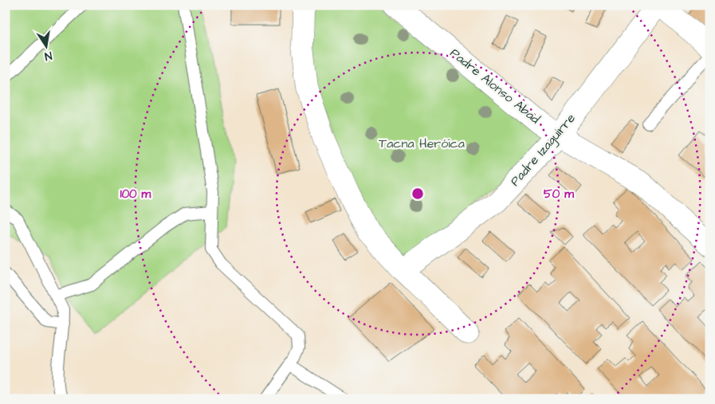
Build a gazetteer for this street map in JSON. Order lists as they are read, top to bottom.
{
  "streets": {
    "street": ["Padre Alonso Abad", "Padre Izaguirre"]
  },
  "crossings": [
    ["Padre Alonso Abad", "Padre Izaguirre"]
  ],
  "parks": ["Tacna Heróica"],
  "north": "bottom",
  "rings": ["50 m", "100 m"]
}
